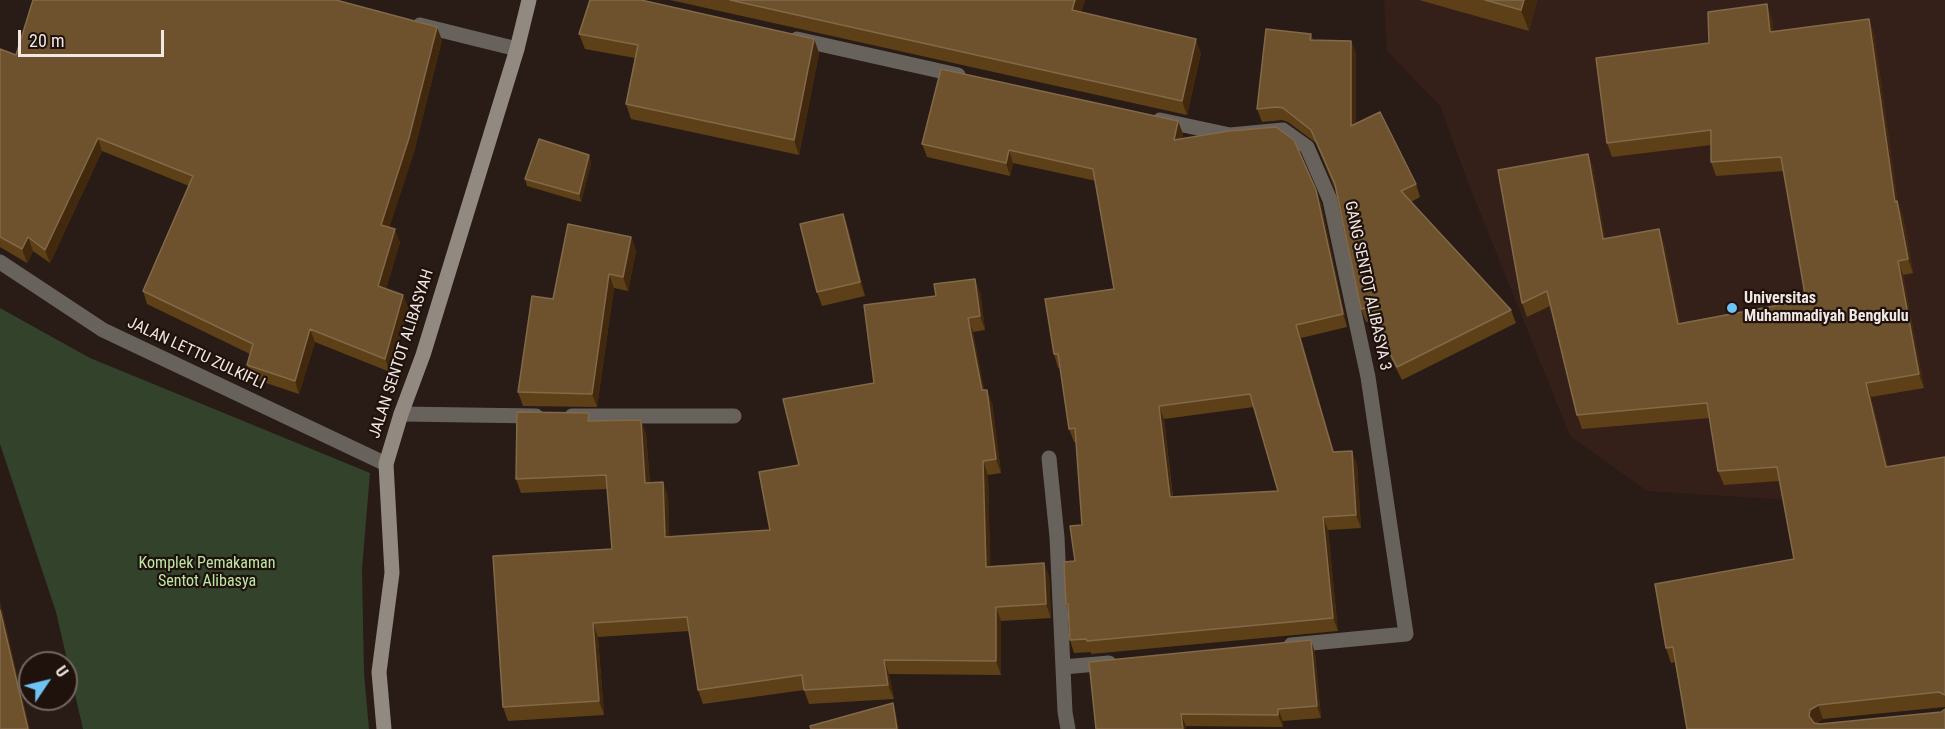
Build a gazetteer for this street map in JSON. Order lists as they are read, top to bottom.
{
  "streets": {
    "street": ["GANG SENTOT ALIBASYA 3", "JALAN LETTU ZULKIFLI", "JALAN SENTOT ALIBASYAH"]
  },
  "crossings": [
    ["JALAN LETTU ZULKIFLI", "JALAN SENTOT ALIBASYAH"]
  ],
  "parks": ["Komplek Pemakaman Sentot Alibasya"],
  "places": ["Universitas Muhammadiyah Bengkulu"],
  "scale_bar": "20 m",
  "north": "top right"
}
